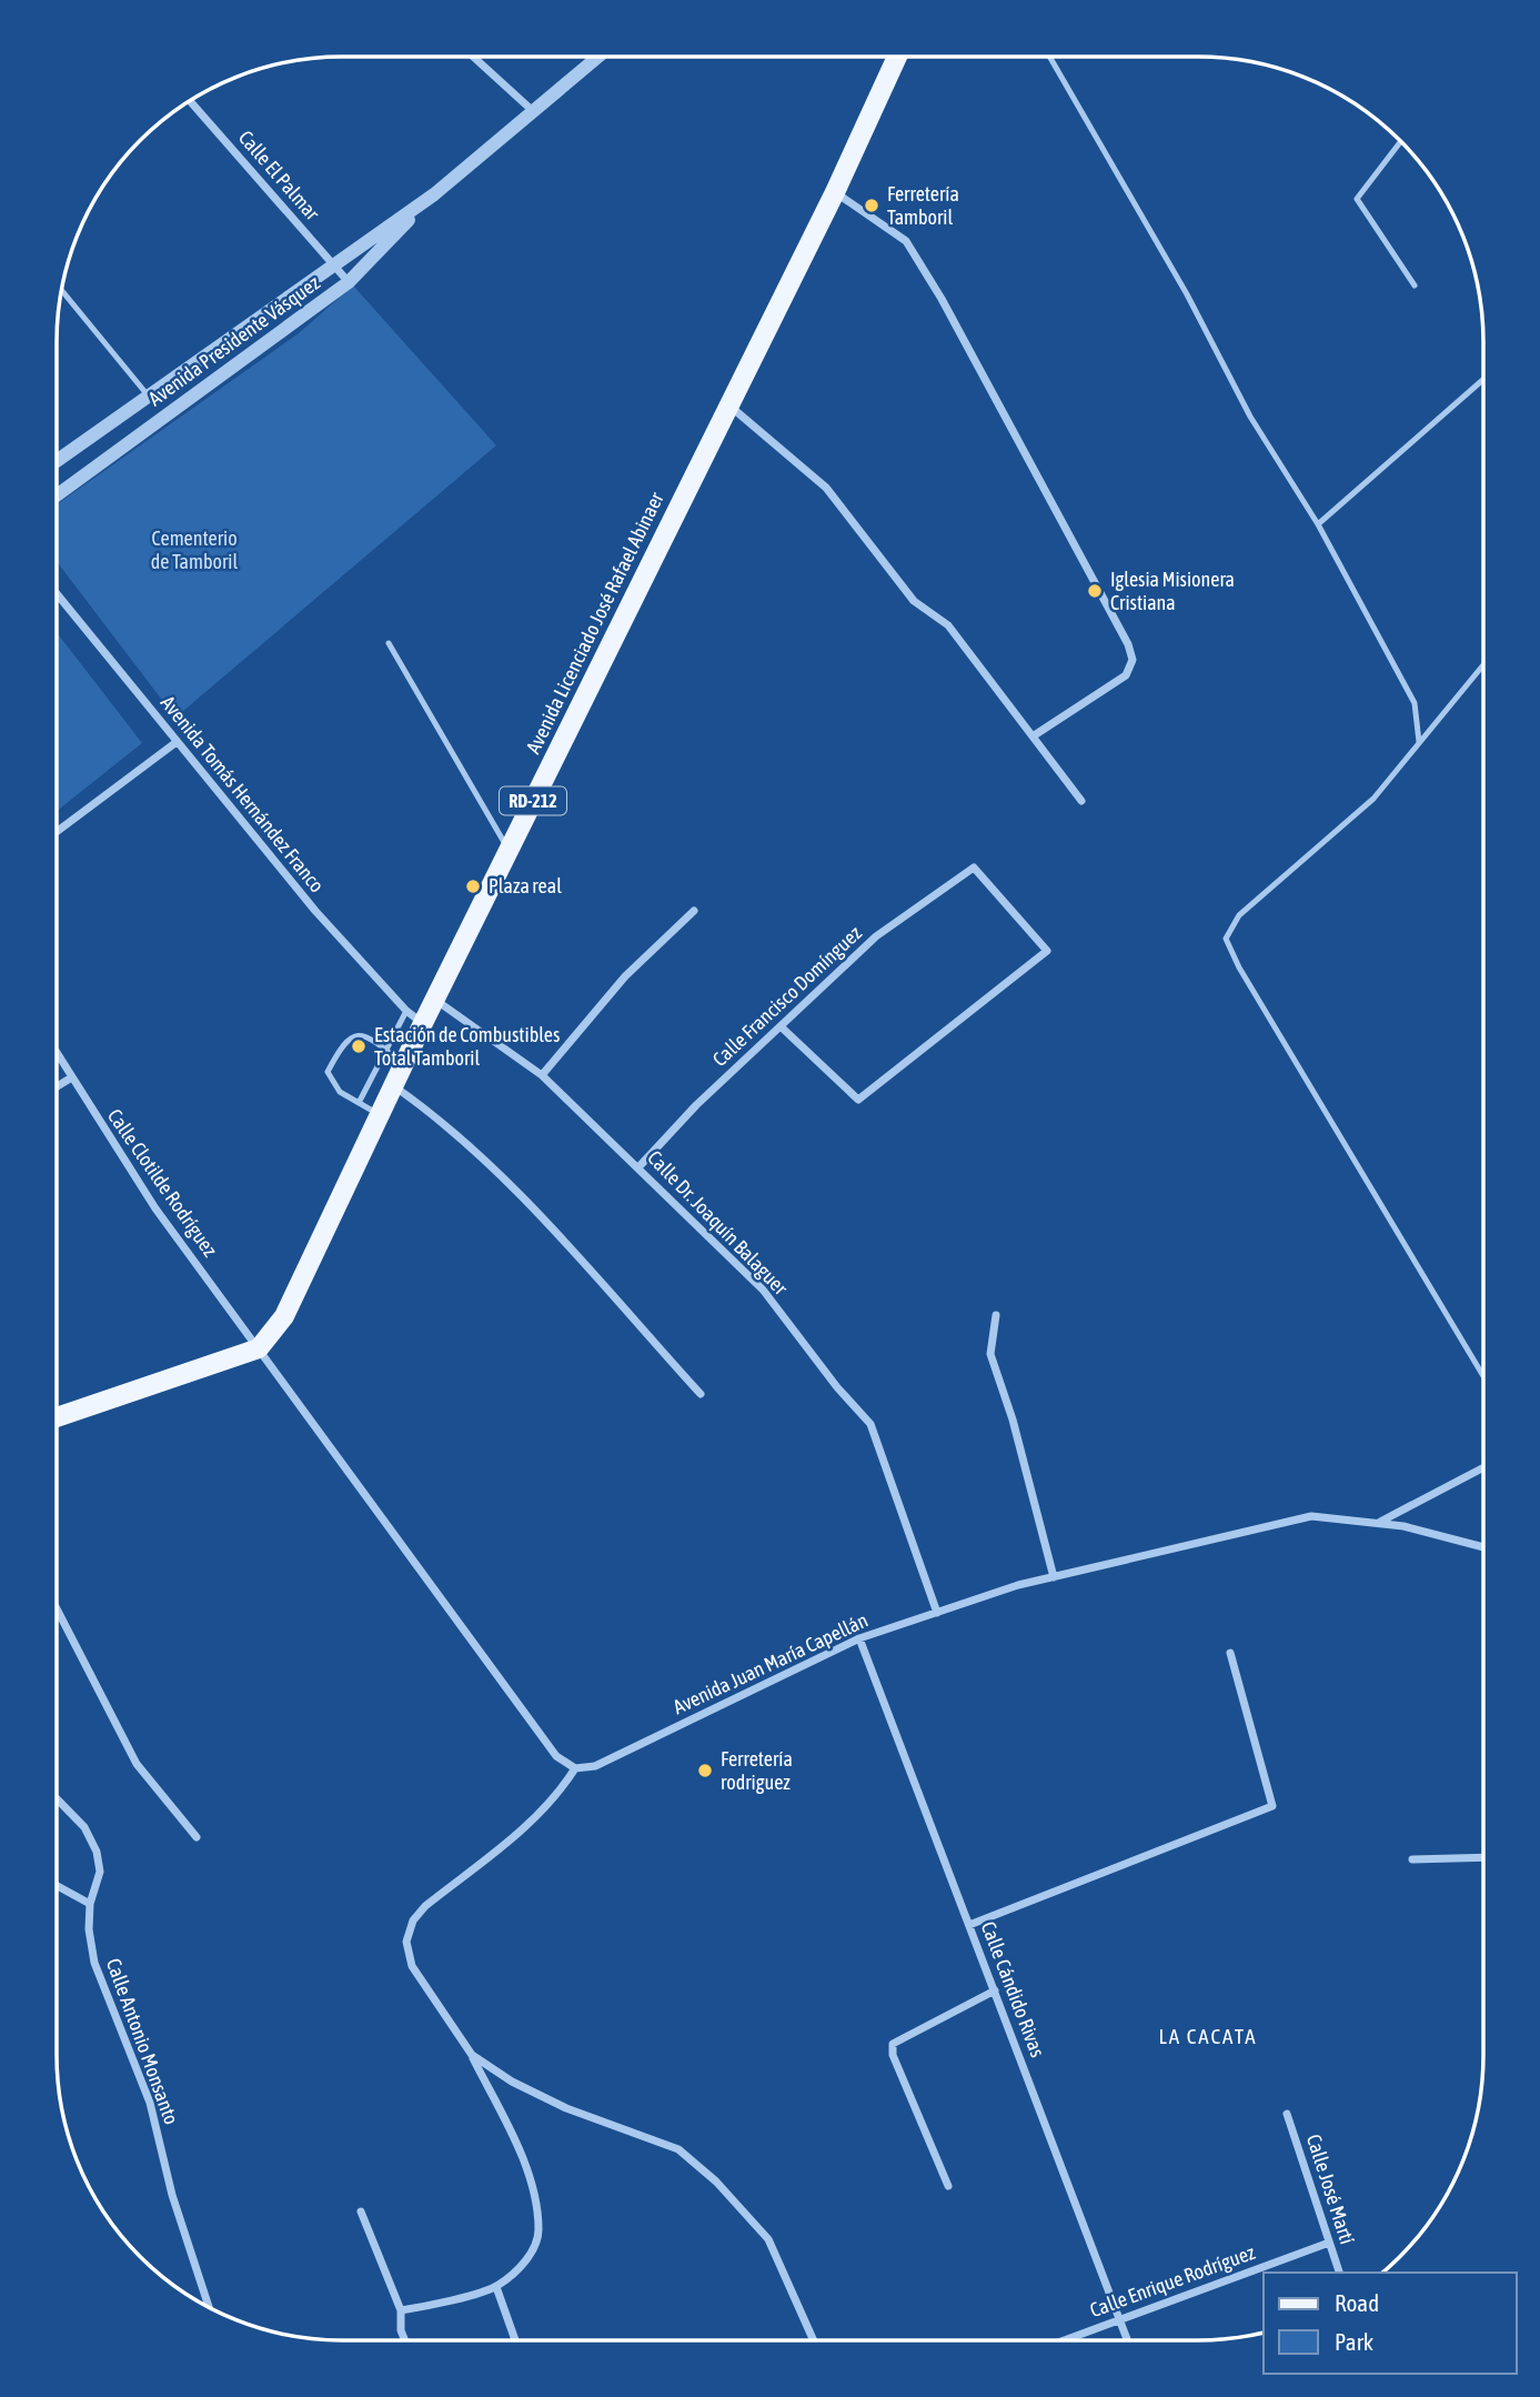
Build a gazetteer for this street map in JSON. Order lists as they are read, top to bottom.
{
  "streets": {
    "main road": ["Avenida Licenciado José Rafael Abinaer", "RD-212"],
    "street": [
      "Calle El Palmar",
      "Avenida Presidente Vásquez",
      "Avenida Tomás Hernández Franco",
      "Calle Francisco Domínguez",
      "Calle Clotilde Rodríguez",
      "Calle Dr. Joaquín Balaguer",
      "Avenida Juan María Capellán",
      "Calle Cándido Rivas",
      "Calle Antonio Monsanto",
      "Calle José Martí",
      "Calle Enrique Rodríguez"
    ]
  },
  "crossings": [
    ["Calle El Palmar", "Avenida Presidente Vásquez"],
    ["Avenida Licenciado José Rafael Abinaer", "Avenida Tomás Hernández Franco"],
    ["Avenida Licenciado José Rafael Abinaer", "Calle Clotilde Rodríguez"],
    ["Avenida Licenciado José Rafael Abinaer", "Calle Dr. Joaquín Balaguer"],
    ["Calle Francisco Domínguez", "Calle Dr. Joaquín Balaguer"],
    ["Calle Dr. Joaquín Balaguer", "Avenida Juan María Capellán"],
    ["Avenida Juan María Capellán", "Calle Cándido Rivas"],
    ["Calle Cándido Rivas", "Calle Enrique Rodríguez"],
    ["Calle José Martí", "Calle Enrique Rodríguez"]
  ],
  "districts": ["LA CACATA"],
  "parks": ["Cementerio de Tamboril"],
  "places": [
    "Ferretería Tamboril",
    "Iglesia Misionera Cristiana",
    "Plaza real",
    "Estación de Combustibles Total Tamboril",
    "Ferretería rodriguez"
  ],
  "legend": ["Road", "Park"]
}
